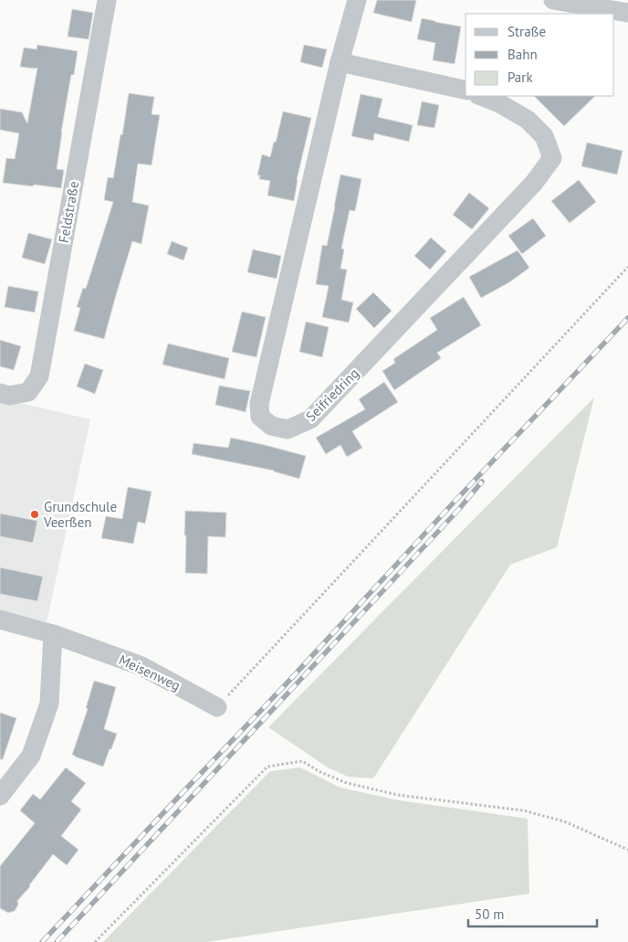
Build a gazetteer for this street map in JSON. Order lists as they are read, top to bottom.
{
  "streets": {
    "street": ["Feldstraße", "Seifriedring", "Meisenweg"]
  },
  "places": ["Grundschule Veerßen"],
  "legend": ["Straße", "Bahn", "Park"],
  "scale_bar": "50 m"
}
